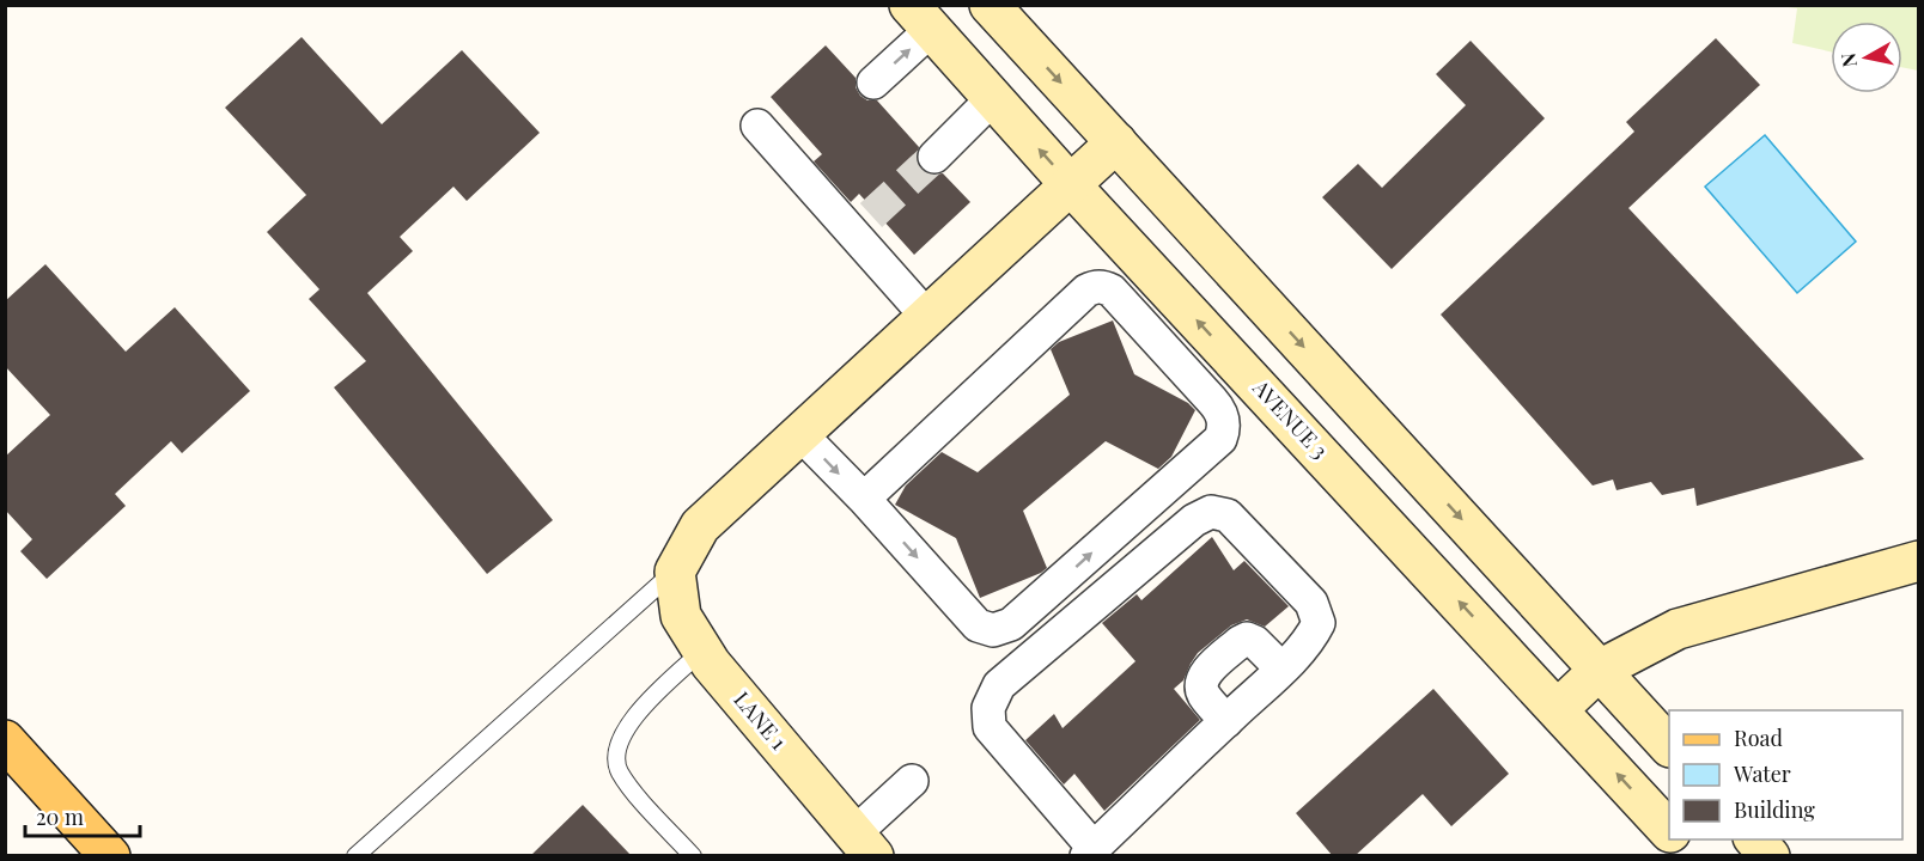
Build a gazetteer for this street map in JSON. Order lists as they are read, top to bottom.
{
  "streets": {
    "street": ["AVENUE 3", "LANE 1"]
  },
  "legend": ["Road", "Water", "Building"],
  "scale_bar": "20 m",
  "north": "left"
}
